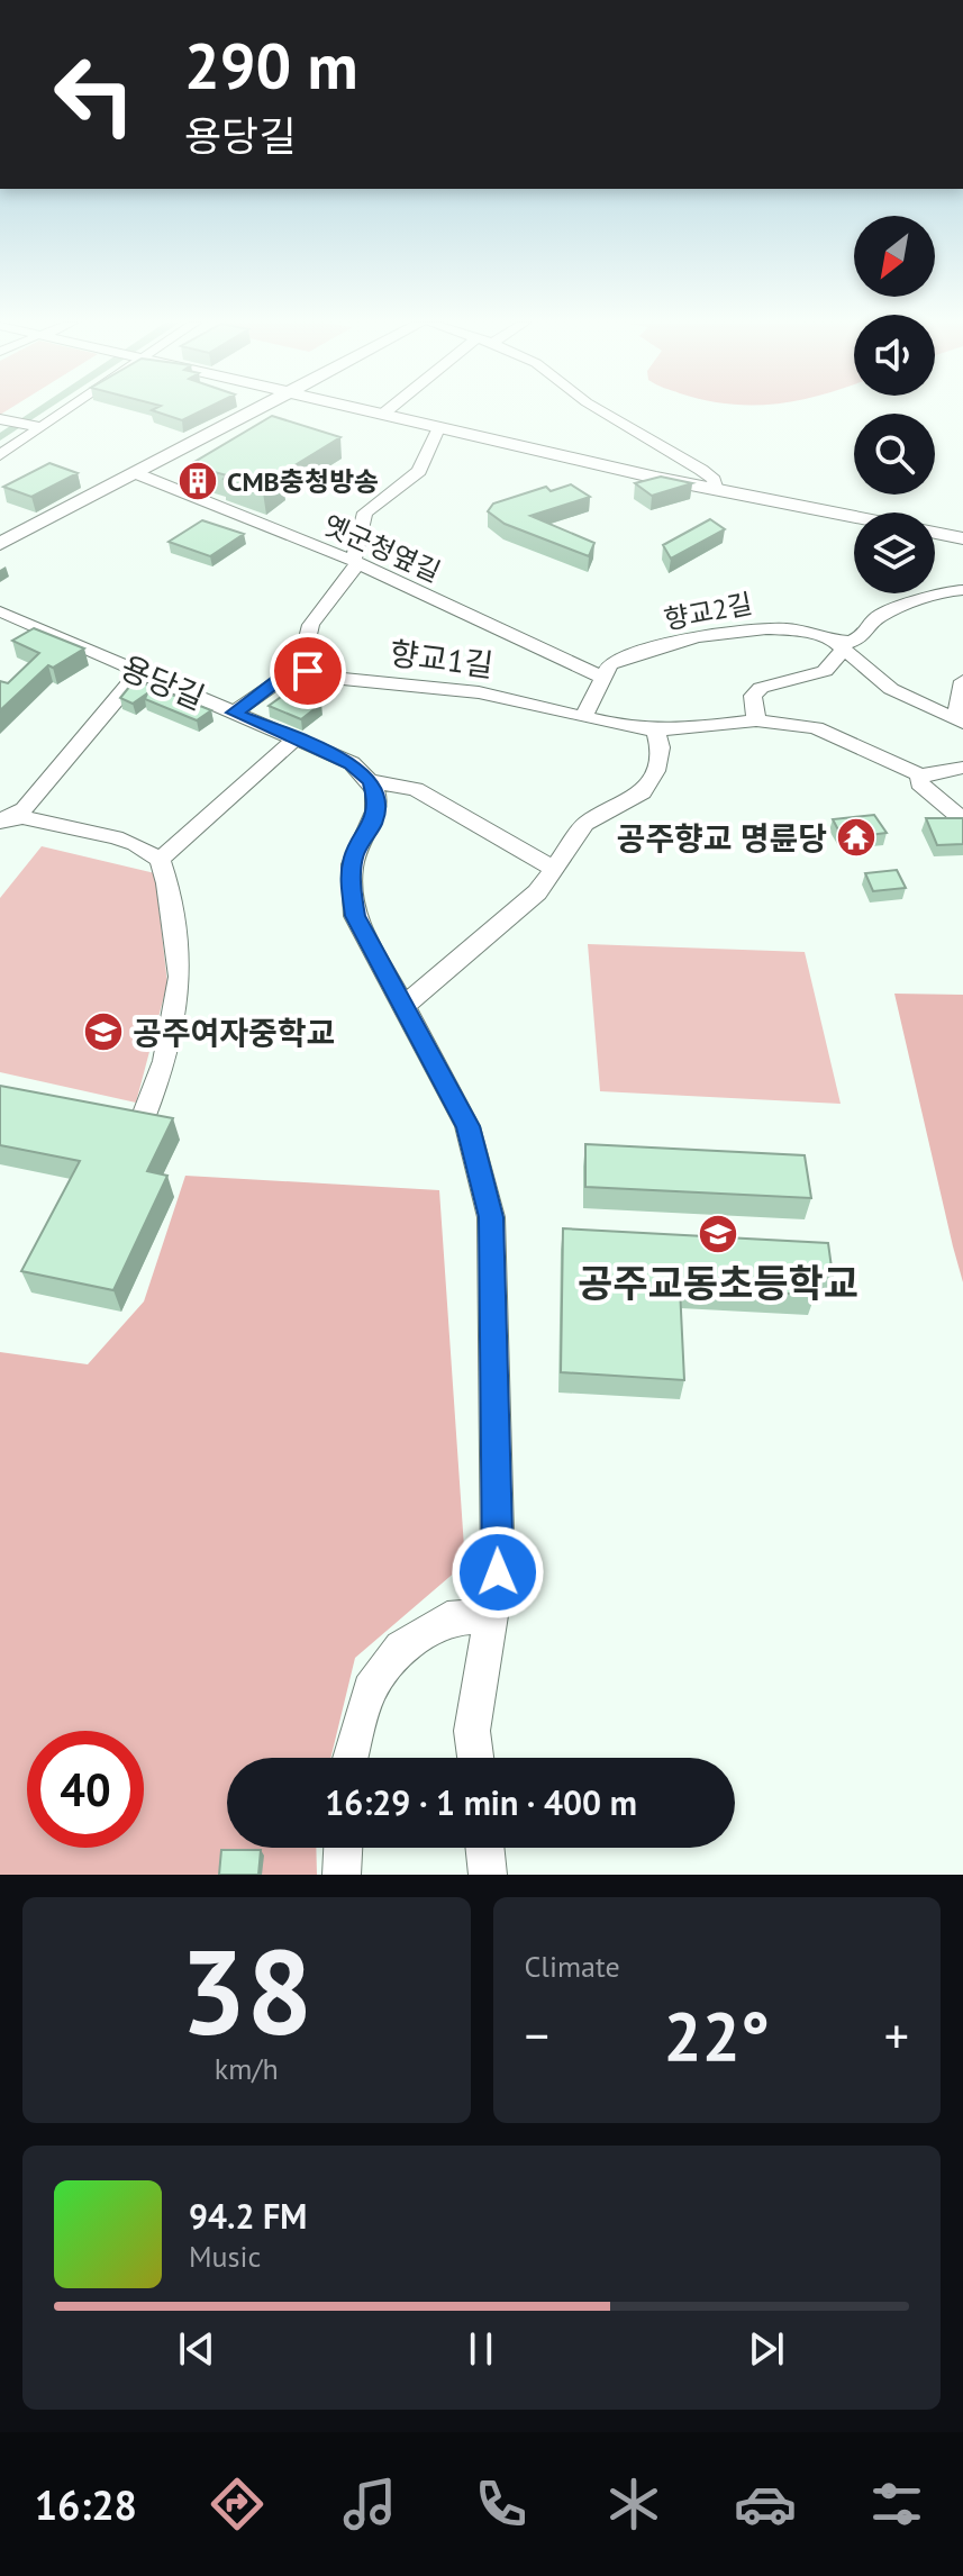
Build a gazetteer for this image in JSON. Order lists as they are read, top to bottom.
{
  "streets": {
    "street": [
      "옛군청옆길",
      "향교2길",
      "향교1길",
      "용당길"
    ]
  },
  "crossings": [
    ["옛군청옆길", "향교2길"]
  ],
  "places": {
    "building": ["CMB충청방송"],
    "temple": ["공주향교 명륜당"],
    "school or university": ["공주여자중학교", "공주교동초등학교"]
  },
  "north": "bottom left",
  "page": {
    "turn": ["290 m", "용당길"],
    "limit": "40",
    "trip": "16:29 · 1 min · 400 m",
    "tile": [
      ["38", "km/h"],
      "Climate"
    ],
    "heat": ["−", "22°", "+"],
    "song": ["94.2 FM", "Music"],
    "tabs": "16:28"
  }
}
